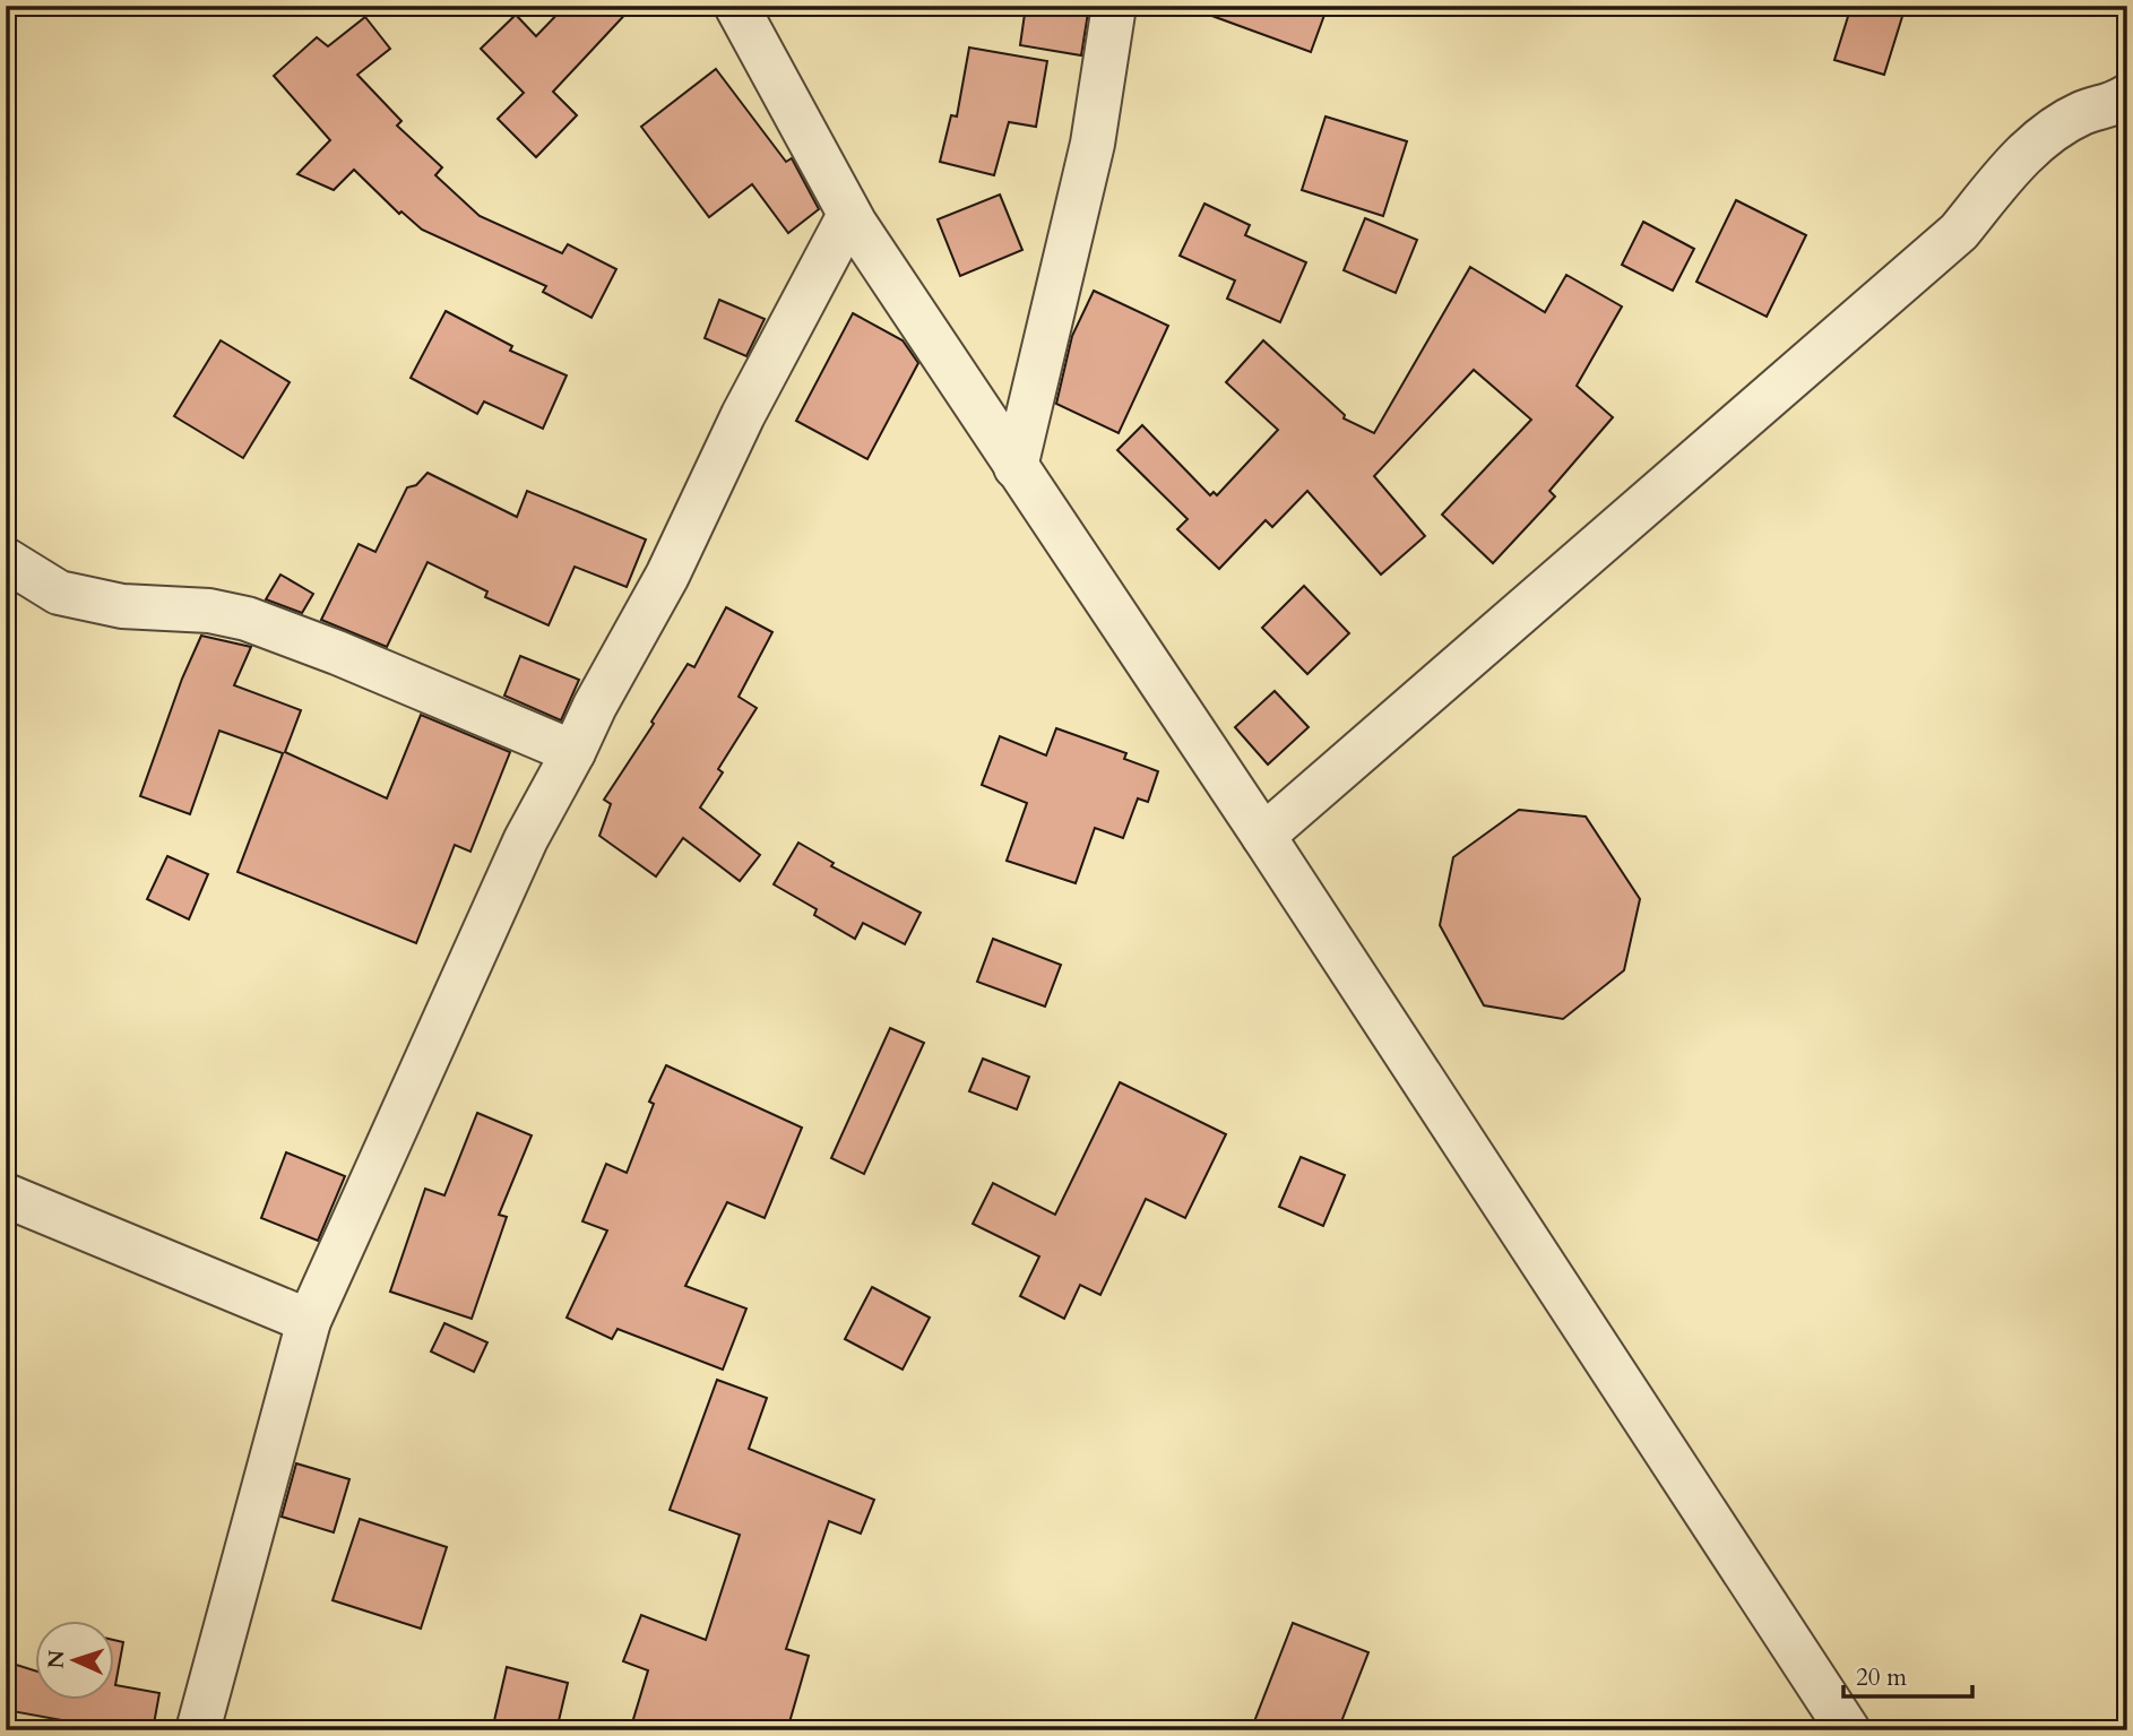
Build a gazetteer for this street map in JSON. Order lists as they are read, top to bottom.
{
  "scale_bar": "20 m",
  "north": "left"
}
